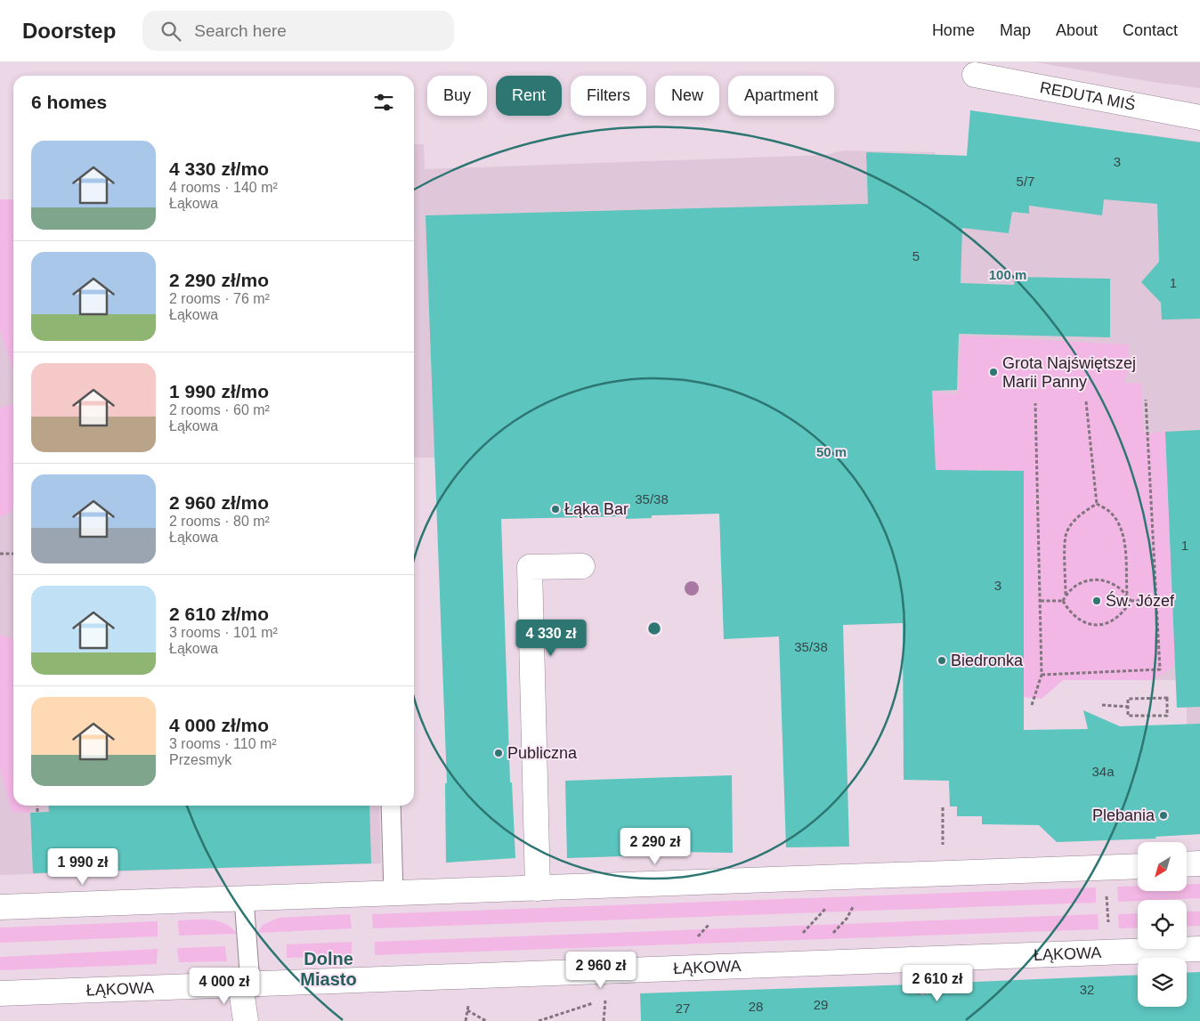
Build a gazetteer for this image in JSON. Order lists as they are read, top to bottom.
{
  "streets": {
    "street": ["REDUTA MIŚ", "ŁĄKOWA"]
  },
  "districts": ["Dolne Miasto"],
  "places": [
    "Grota Najświętszej Marii Panny",
    "Łąka Bar",
    "Św. Józef",
    "Biedronka",
    "Publiczna",
    "Plebania"
  ],
  "house_numbers": [
    "3",
    "5/7",
    "5",
    "1",
    "35/38",
    "1",
    "3",
    "35/38",
    "34a",
    "32",
    "29",
    "28",
    "27"
  ],
  "north": "bottom left",
  "page": {
    "header": "Doorstep",
    "search": "Search here",
    "nav": [
      "Home",
      "Map",
      "About",
      "Contact"
    ],
    "chip": [
      "Buy",
      "Rent",
      "Filters",
      "New",
      "Apartment"
    ],
    "heading": "6 homes",
    "list": [
      {
        "name": "4 330 zł/mo",
        "note": "4 rooms · 140 m² · Łąkowa"
      },
      {
        "name": "2 290 zł/mo",
        "note": "2 rooms · 76 m² · Łąkowa"
      },
      {
        "name": "1 990 zł/mo",
        "note": "2 rooms · 60 m² · Łąkowa"
      },
      {
        "name": "2 960 zł/mo",
        "note": "2 rooms · 80 m² · Łąkowa"
      },
      {
        "name": "2 610 zł/mo",
        "note": "3 rooms · 101 m² · Łąkowa"
      },
      {
        "name": "4 000 zł/mo",
        "note": "3 rooms · 110 m² · Przesmyk"
      }
    ],
    "price": [
      "4 330 zł",
      "2 290 zł",
      "1 990 zł",
      "2 960 zł",
      "2 610 zł",
      "4 000 zł"
    ]
  },
  "rings": ["100 m", "50 m"]
}
